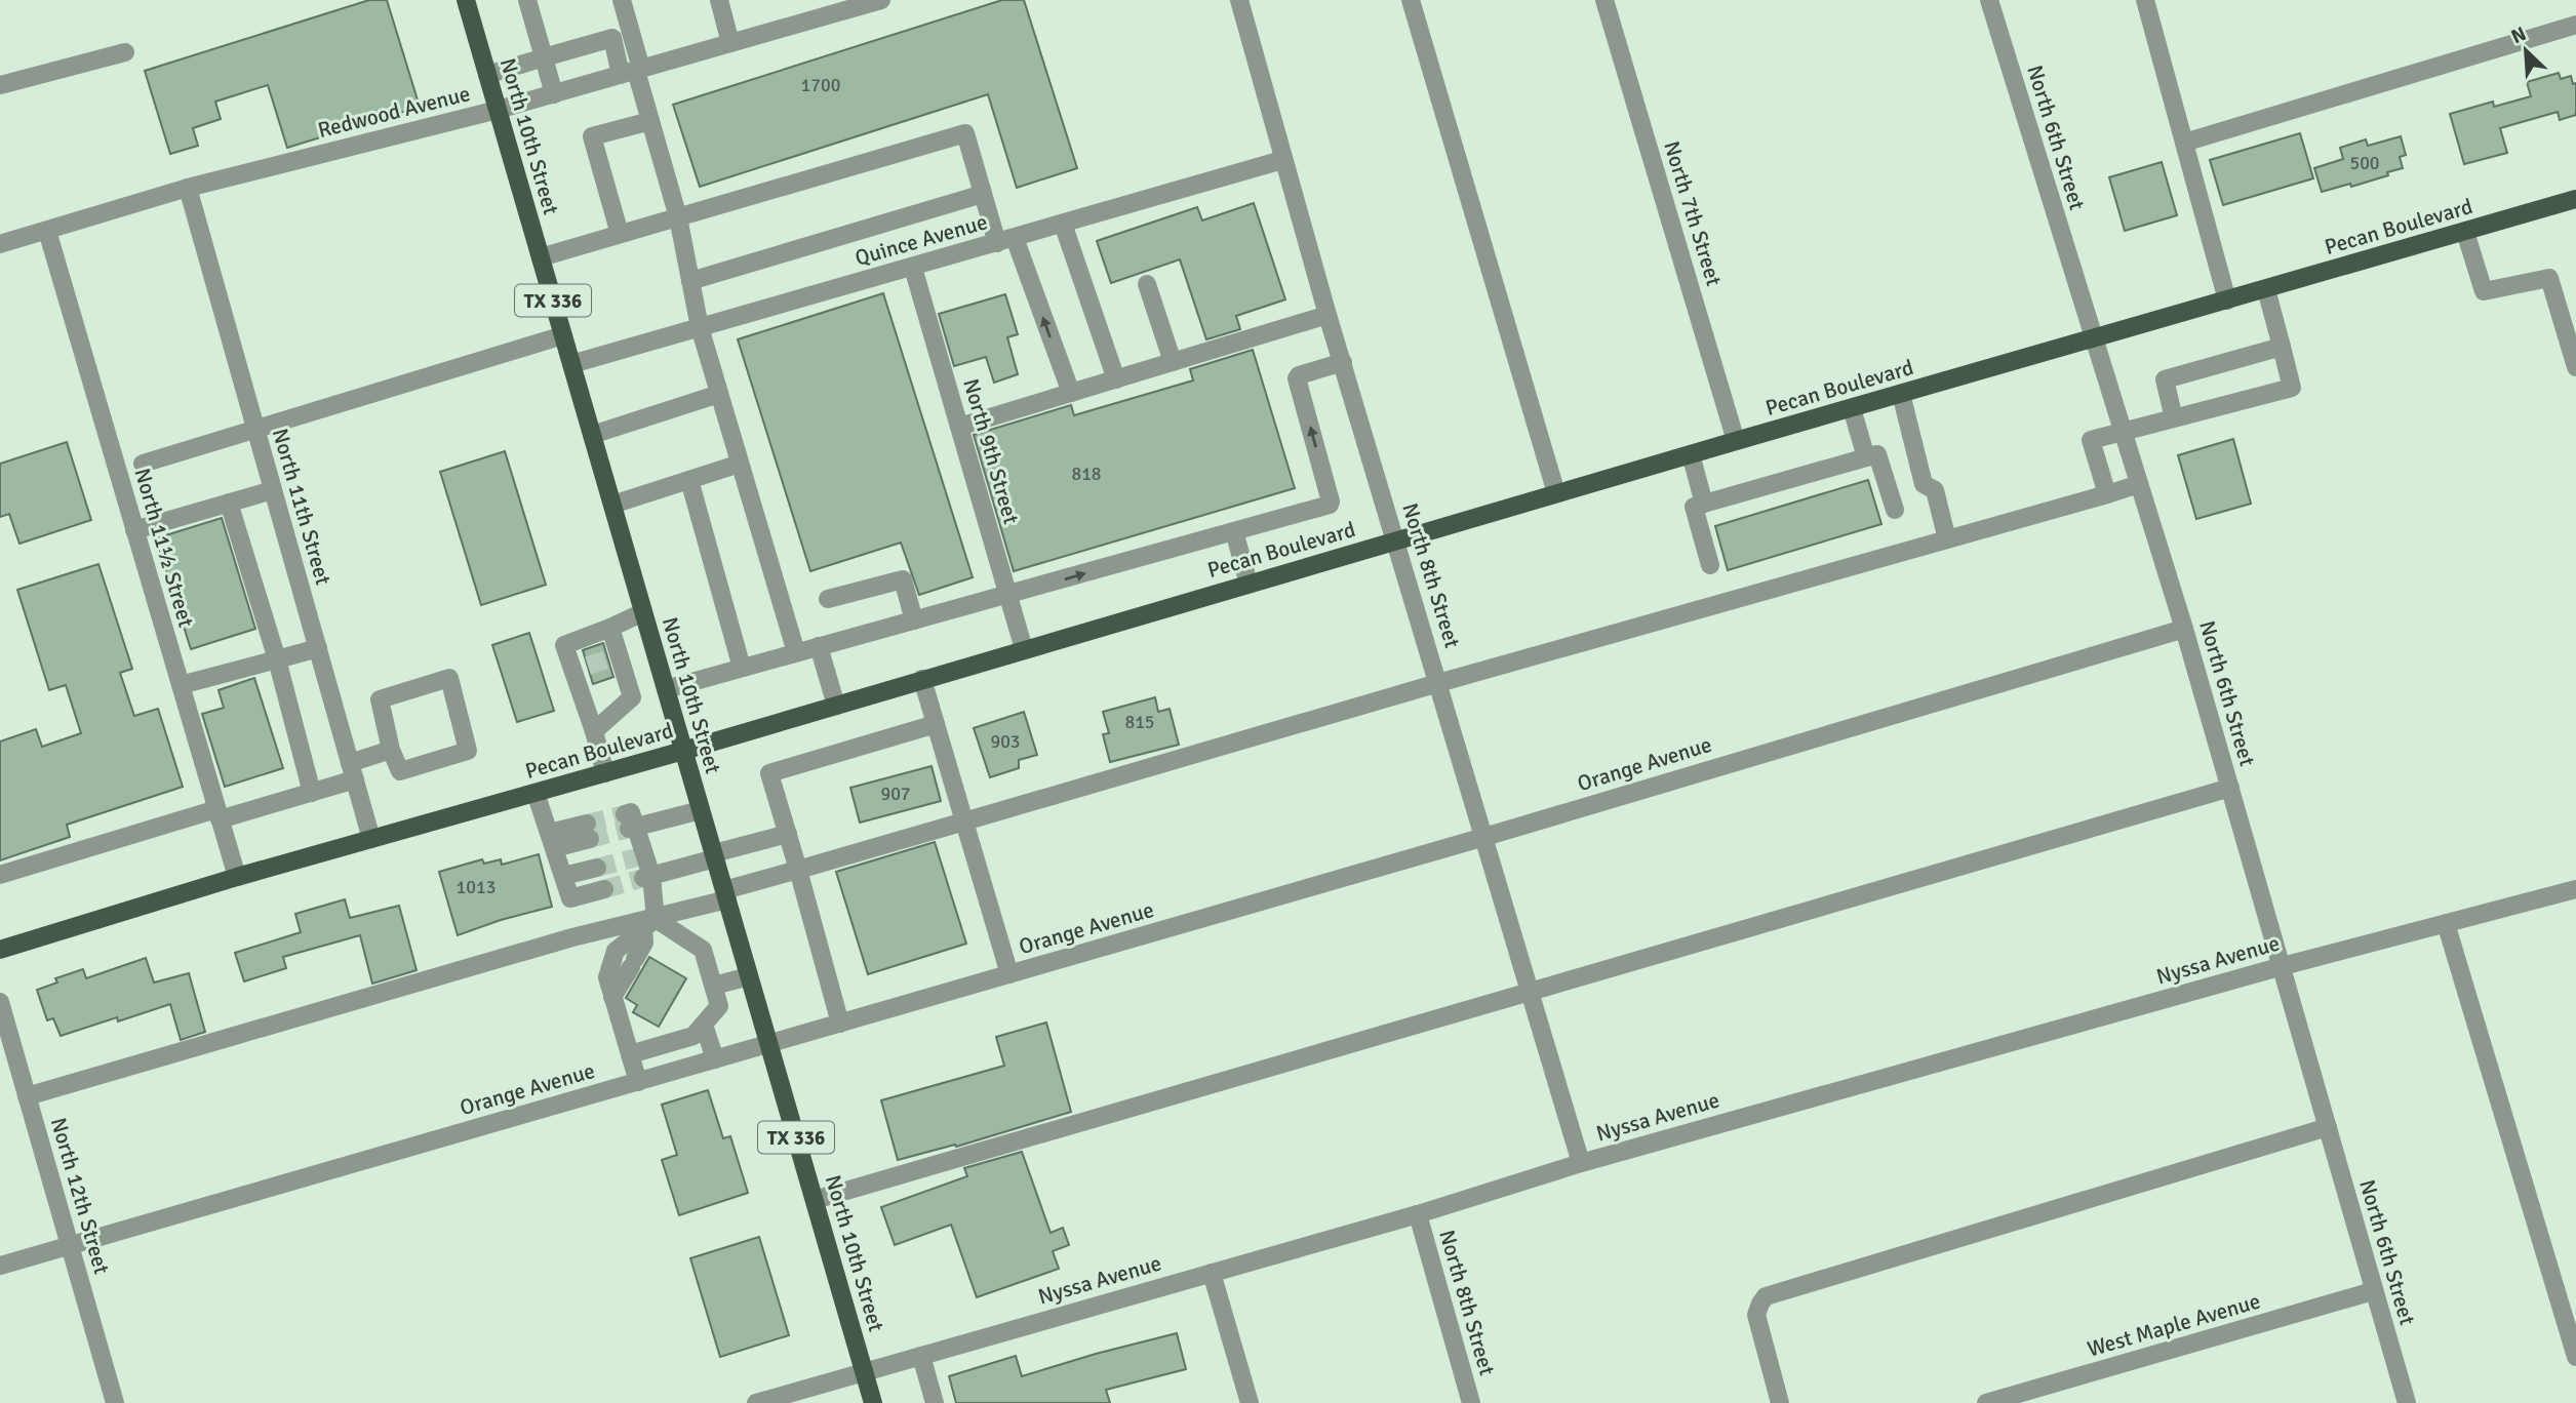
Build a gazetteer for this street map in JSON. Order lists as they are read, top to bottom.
{
  "streets": {
    "main road": ["North 10th Street", "Pecan Boulevard", "TX 336"],
    "street": [
      "Redwood Avenue",
      "North 6th Street",
      "North 7th Street",
      "Quince Avenue",
      "North 9th Street",
      "North 11th Street",
      "North 11½ Street",
      "North 8th Street",
      "Orange Avenue",
      "Nyssa Avenue",
      "North 12th Street",
      "West Maple Avenue"
    ]
  },
  "crossings": [
    ["Redwood Avenue", "North 10th Street"],
    ["Redwood Avenue", "North 11th Street"],
    ["Redwood Avenue", "North 11½ Street"],
    ["North 10th Street", "Pecan Boulevard"],
    ["North 10th Street", "Quince Avenue"],
    ["North 10th Street", "Orange Avenue"],
    ["North 10th Street", "Nyssa Avenue"],
    ["North 6th Street", "Pecan Boulevard"],
    ["North 6th Street", "Orange Avenue"],
    ["North 6th Street", "Nyssa Avenue"],
    ["North 6th Street", "West Maple Avenue"],
    ["North 7th Street", "Pecan Boulevard"],
    ["Pecan Boulevard", "North 9th Street"],
    ["Pecan Boulevard", "North 11th Street"],
    ["Pecan Boulevard", "North 11½ Street"],
    ["Pecan Boulevard", "North 8th Street"],
    ["Quince Avenue", "North 9th Street"],
    ["Quince Avenue", "North 8th Street"],
    ["North 8th Street", "Orange Avenue"],
    ["North 8th Street", "Nyssa Avenue"],
    ["Orange Avenue", "North 12th Street"]
  ],
  "house_numbers": [
    "1700",
    "500",
    "818",
    "815",
    "903",
    "907",
    "1013"
  ],
  "north": "top left"
}
